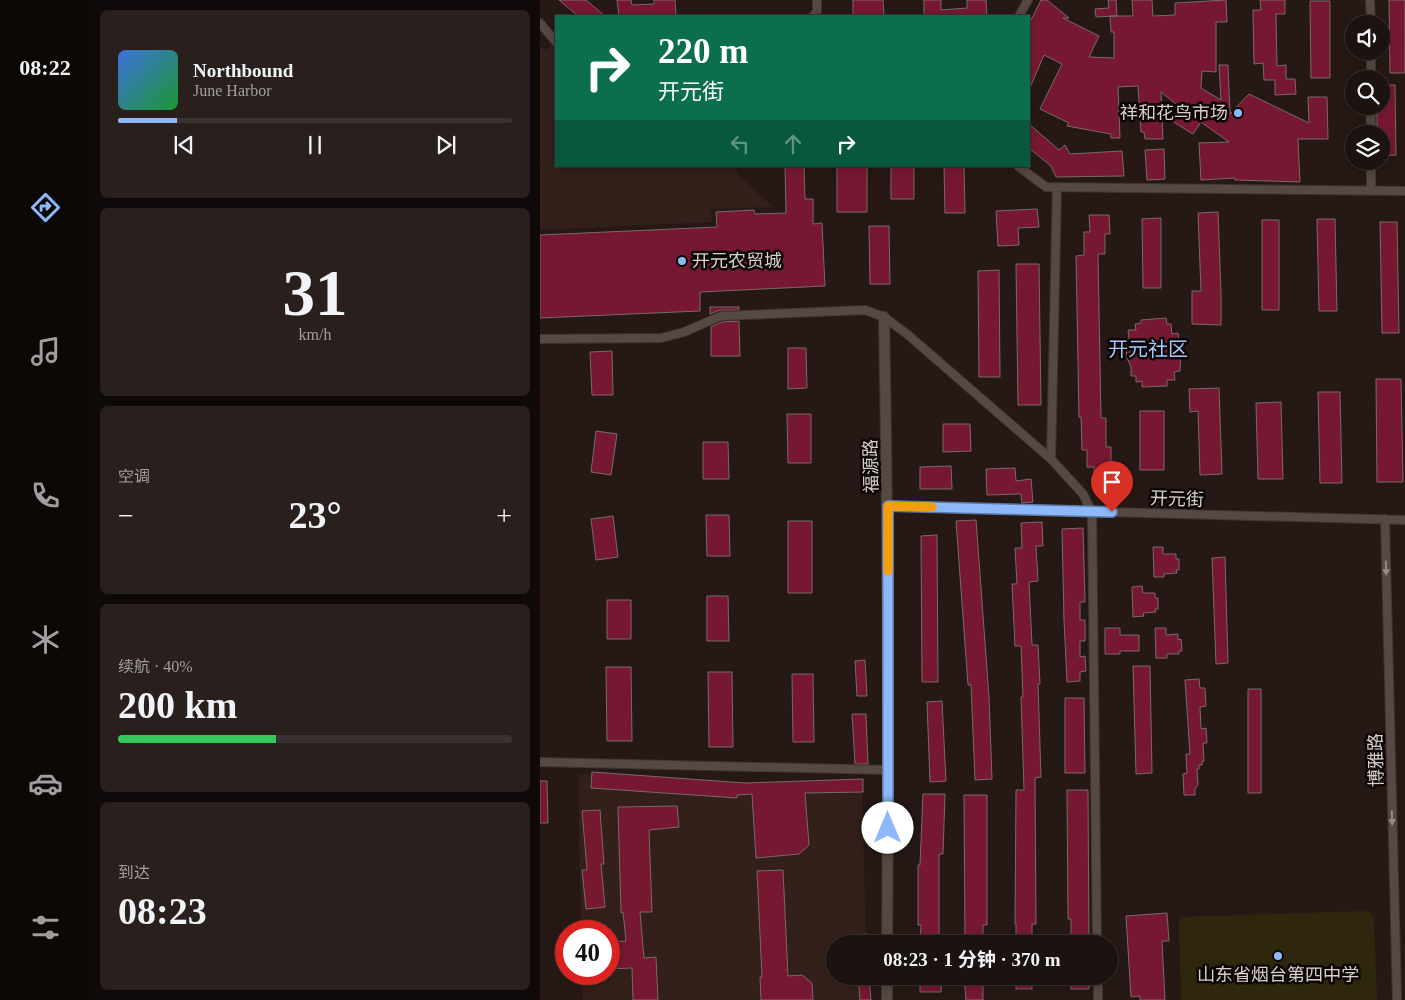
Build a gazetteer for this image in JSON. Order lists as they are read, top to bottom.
{
  "streets": {
    "street": ["福源路", "开元街", "博雅路"]
  },
  "crossings": [
    ["福源路", "开元街"],
    ["开元街", "博雅路"]
  ],
  "one_way": ["博雅路"],
  "districts": ["开元社区"],
  "places": ["祥和花鸟市场", "开元农贸城", "山东省烟台第四中学"],
  "page": {
    "tabs": "08:22",
    "turn": ["220 m", "开元街"],
    "song": ["Northbound", "June Harbor"],
    "tile": [
      ["31", "km/h"],
      "空调",
      ["续航 · 40%", "200 km"],
      ["到达", "08:23"]
    ],
    "heat": ["−", "23°", "+"],
    "limit": "40",
    "trip": "08:23 · 1 分钟 · 370 m"
  }
}
